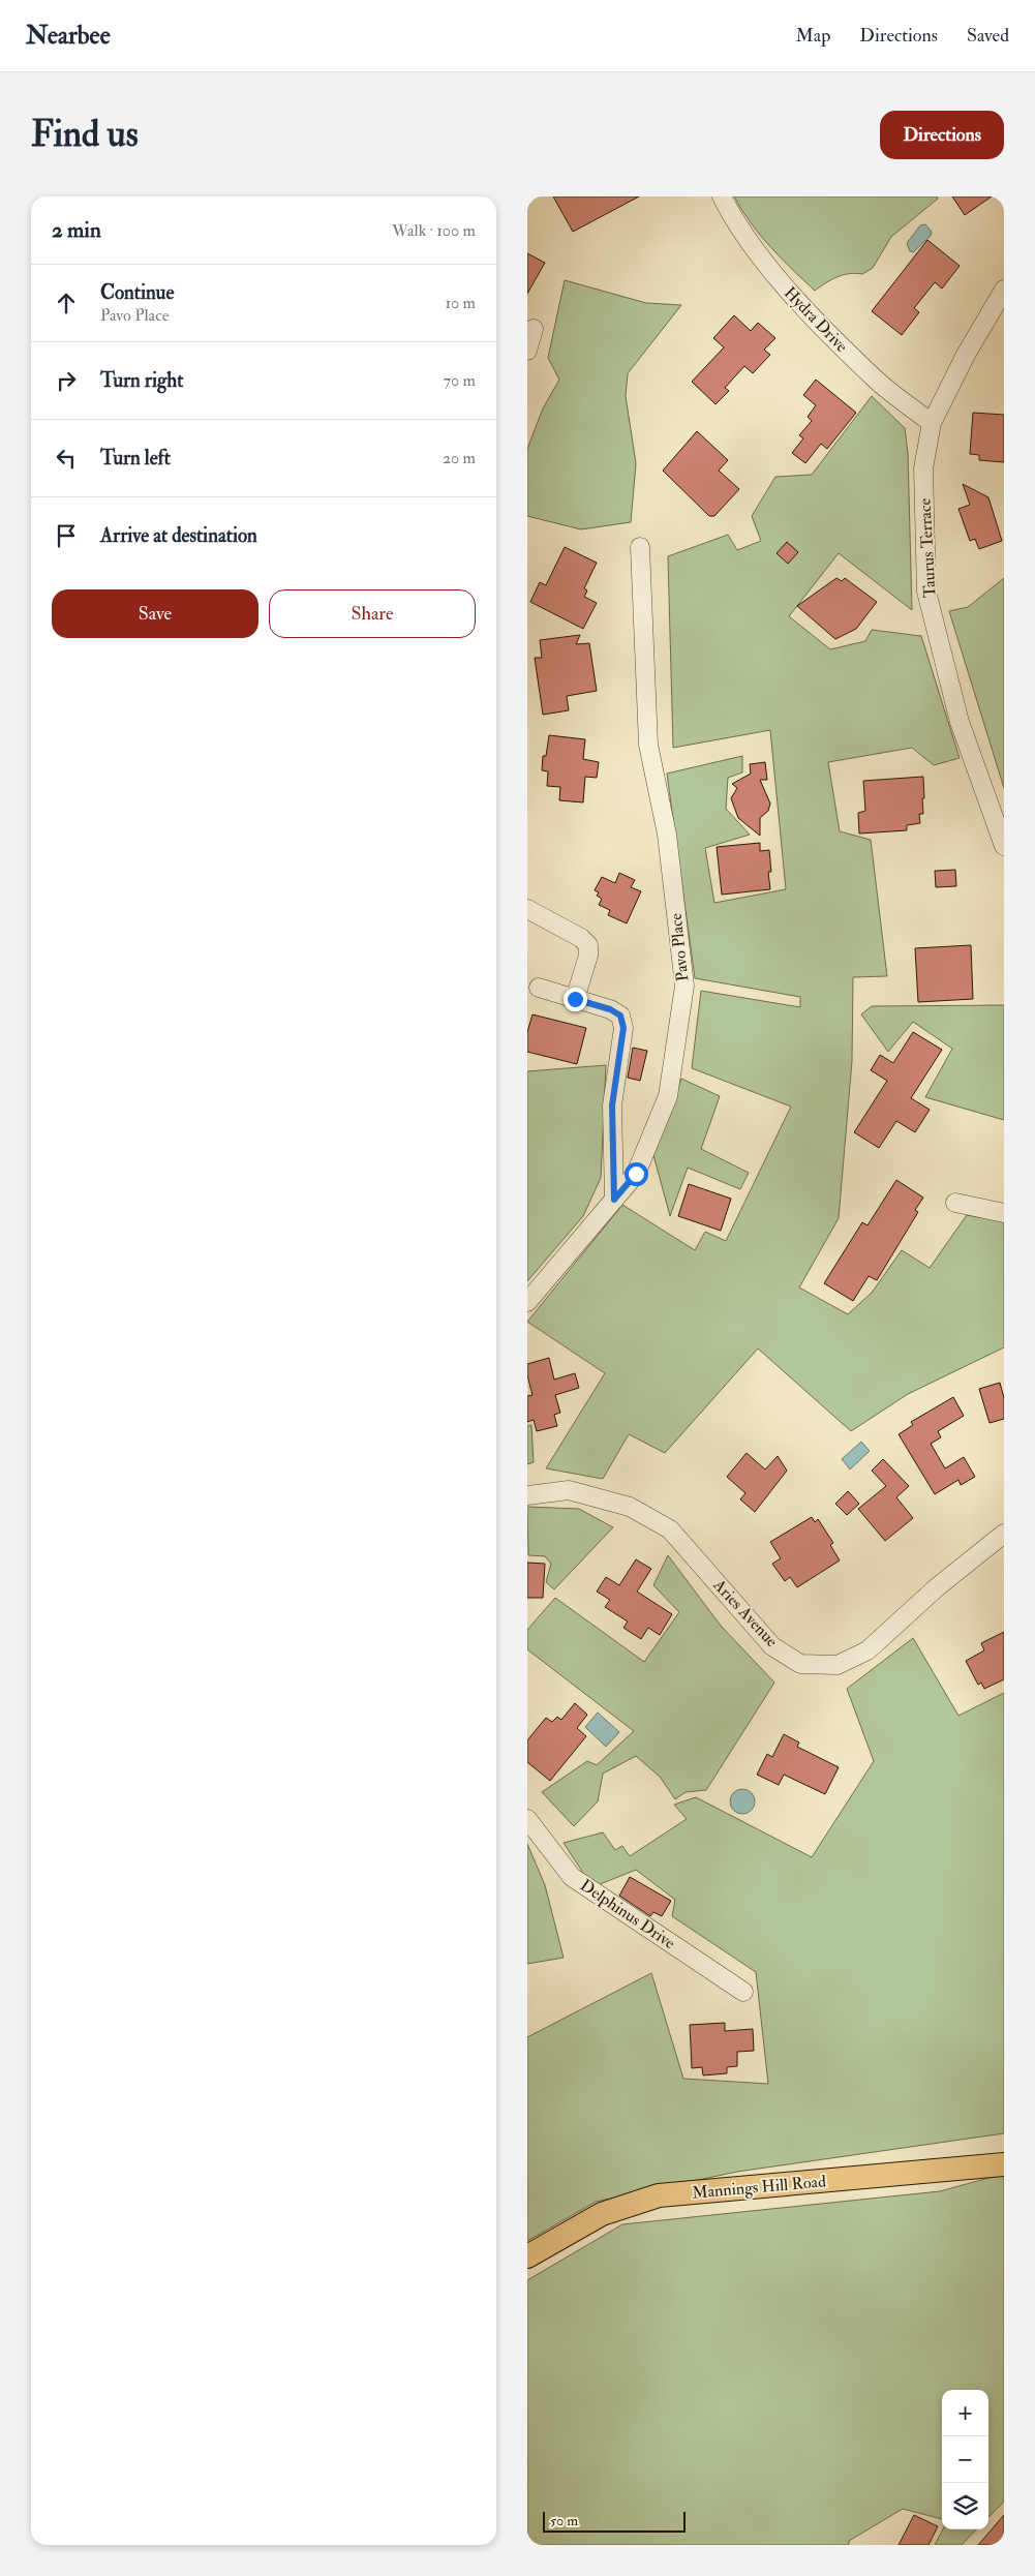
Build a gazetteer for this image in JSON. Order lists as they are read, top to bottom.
{
  "streets": {
    "main road": ["Mannings Hill Road"],
    "street": [
      "Hydra Drive",
      "Taurus Terrace",
      "Pavo Place",
      "Aries Avenue",
      "Delphinus Drive"
    ]
  },
  "crossings": [
    ["Hydra Drive", "Taurus Terrace"]
  ],
  "scale_bar": "50 m",
  "page": {
    "header": "Nearbee",
    "nav": ["Map", "Directions", "Saved"],
    "buttons": [
      "Directions",
      ["Save", "Share"]
    ],
    "title": "Find us",
    "heading": ["2 min", "Walk · 100 m"],
    "list": [
      ["Continue", "Pavo Place", "10 m"],
      ["Turn right", "70 m"],
      ["Turn left", "20 m"],
      "Arrive at destination"
    ],
    "map_buttons": ["+", "−"],
    "scale": "50 m"
  }
}
